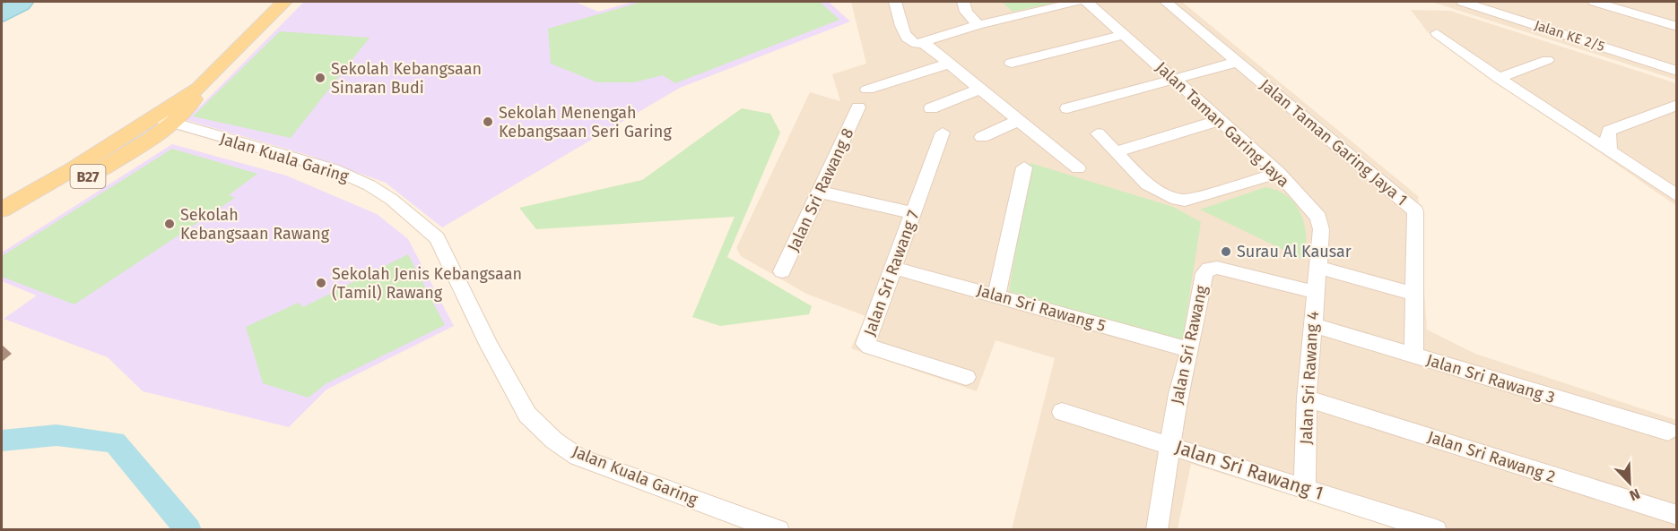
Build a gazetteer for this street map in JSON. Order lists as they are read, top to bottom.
{
  "streets": {
    "main road": ["B27"],
    "street": [
      "Jalan KE 2/5",
      "Jalan Taman Garing Jaya",
      "Jalan Taman Garing Jaya 1",
      "Jalan Kuala Garing",
      "Jalan Sri Rawang 8",
      "Jalan Sri Rawang 7",
      "Jalan Sri Rawang 5",
      "Jalan Sri Rawang",
      "Jalan Sri Rawang 4",
      "Jalan Sri Rawang 3",
      "Jalan Sri Rawang 2",
      "Jalan Sri Rawang 1"
    ]
  },
  "crossings": [
    ["Jalan Taman Garing Jaya", "Jalan Sri Rawang 4"],
    ["Jalan Taman Garing Jaya 1", "Jalan Sri Rawang 3"],
    ["Jalan Kuala Garing", "B27"],
    ["Jalan Sri Rawang 7", "Jalan Sri Rawang 5"],
    ["Jalan Sri Rawang 5", "Jalan Sri Rawang"],
    ["Jalan Sri Rawang", "Jalan Sri Rawang 4"],
    ["Jalan Sri Rawang", "Jalan Sri Rawang 1"],
    ["Jalan Sri Rawang 4", "Jalan Sri Rawang 3"],
    ["Jalan Sri Rawang 4", "Jalan Sri Rawang 2"],
    ["Jalan Sri Rawang 4", "Jalan Sri Rawang 1"]
  ],
  "places": [
    "Sekolah Kebangsaan Sinaran Budi",
    "Sekolah Menengah Kebangsaan Seri Garing",
    "Sekolah Kebangsaan Rawang",
    "Surau Al Kausar",
    "Sekolah Jenis Kebangsaan (Tamil) Rawang"
  ],
  "north": "bottom right"
}
